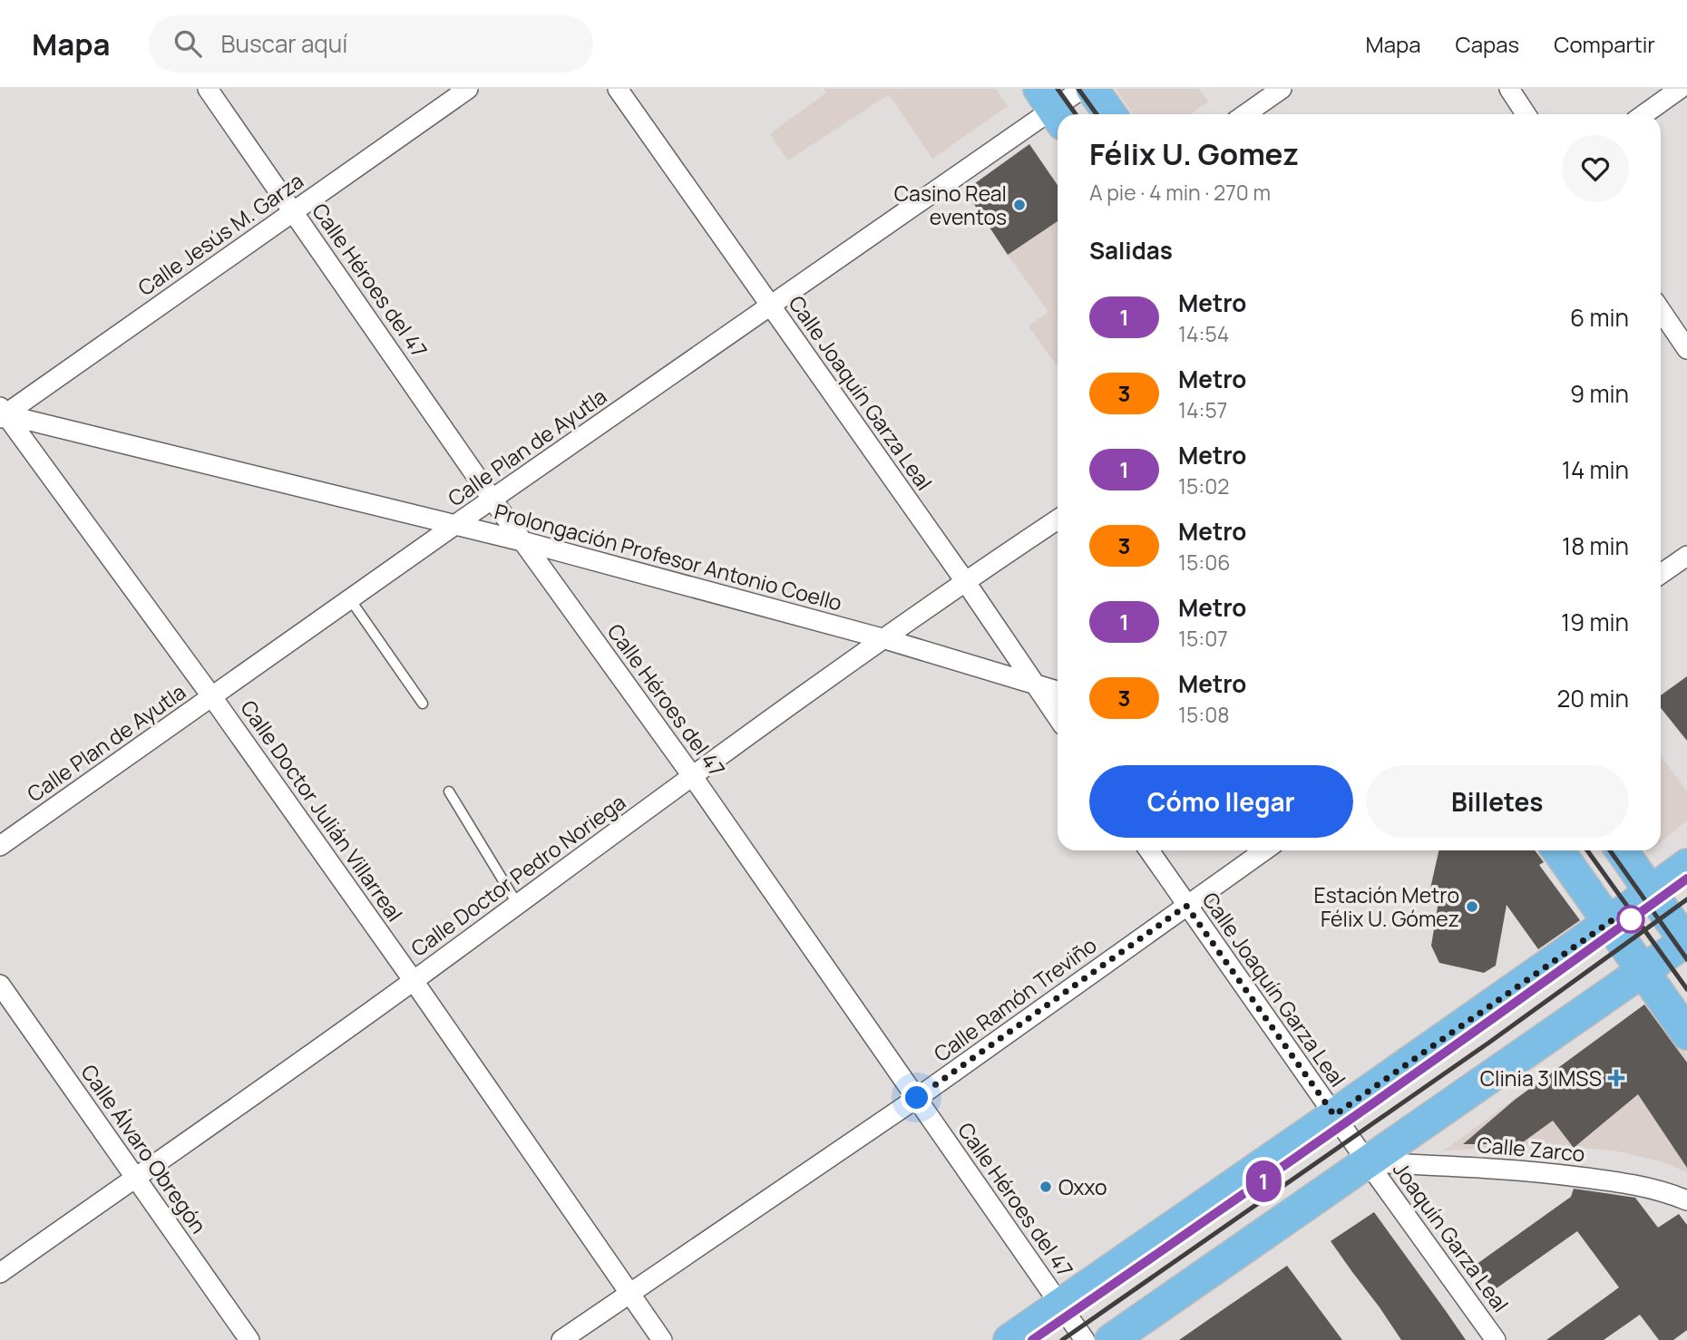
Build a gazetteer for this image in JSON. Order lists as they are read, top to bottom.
{
  "streets": {
    "street": [
      "Calle Jesús M. Garza",
      "Calle Héroes del 47",
      "Calle Joaquín Garza Leal",
      "Calle Plan de Ayutla",
      "Prolongación Profesor Antonio Coello",
      "Calle Doctor Julián Villarreal",
      "Calle Doctor Pedro Noriega",
      "Calle Ramón Treviño",
      "Calle Álvaro Obregón",
      "Calle Zarco",
      "Joaquín Garza Leal"
    ]
  },
  "crossings": [
    ["Calle Jesús M. Garza", "Calle Héroes del 47"],
    ["Calle Jesús M. Garza", "Prolongación Profesor Antonio Coello"],
    ["Calle Jesús M. Garza", "Calle Doctor Julián Villarreal"],
    ["Calle Héroes del 47", "Calle Plan de Ayutla"],
    ["Calle Héroes del 47", "Prolongación Profesor Antonio Coello"],
    ["Calle Héroes del 47", "Calle Doctor Pedro Noriega"],
    ["Calle Héroes del 47", "Calle Ramón Treviño"],
    ["Calle Joaquín Garza Leal", "Calle Plan de Ayutla"],
    ["Calle Joaquín Garza Leal", "Prolongación Profesor Antonio Coello"],
    ["Calle Joaquín Garza Leal", "Calle Doctor Pedro Noriega"],
    ["Calle Joaquín Garza Leal", "Calle Ramón Treviño"],
    ["Calle Joaquín Garza Leal", "Calle Zarco"],
    ["Calle Joaquín Garza Leal", "Joaquín Garza Leal"],
    ["Calle Plan de Ayutla", "Prolongación Profesor Antonio Coello"],
    ["Calle Plan de Ayutla", "Calle Doctor Julián Villarreal"],
    ["Prolongación Profesor Antonio Coello", "Calle Doctor Julián Villarreal"],
    ["Prolongación Profesor Antonio Coello", "Calle Doctor Pedro Noriega"],
    ["Calle Doctor Julián Villarreal", "Calle Doctor Pedro Noriega"],
    ["Calle Doctor Julián Villarreal", "Calle Ramón Treviño"],
    ["Calle Doctor Pedro Noriega", "Calle Álvaro Obregón"],
    ["Calle Zarco", "Joaquín Garza Leal"]
  ],
  "places": {
    "other": ["Casino Real eventos", "Estación Metro Félix U. Gómez", "Oxxo"],
    "health": ["Clinia 3 IMSS"]
  },
  "lines": ["metro line 1"],
  "page": {
    "header": "Mapa",
    "search": "Buscar aquí",
    "nav": ["Mapa", "Capas", "Compartir"],
    "on_map": "1",
    "heading": [
      ["Félix U. Gomez", "A pie · 4 min · 270 m"],
      "Salidas"
    ],
    "list": [
      {
        "mark": "1",
        "name": "Metro",
        "note": "14:54",
        "value": "6 min"
      },
      {
        "mark": "3",
        "name": "Metro",
        "note": "14:57",
        "value": "9 min"
      },
      {
        "mark": "1",
        "name": "Metro",
        "note": "15:02",
        "value": "14 min"
      },
      {
        "mark": "3",
        "name": "Metro",
        "note": "15:06",
        "value": "18 min"
      },
      {
        "mark": "1",
        "name": "Metro",
        "note": "15:07",
        "value": "19 min"
      },
      {
        "mark": "3",
        "name": "Metro",
        "note": "15:08",
        "value": "20 min"
      }
    ],
    "buttons": ["Cómo llegar", "Billetes"]
  }
}
